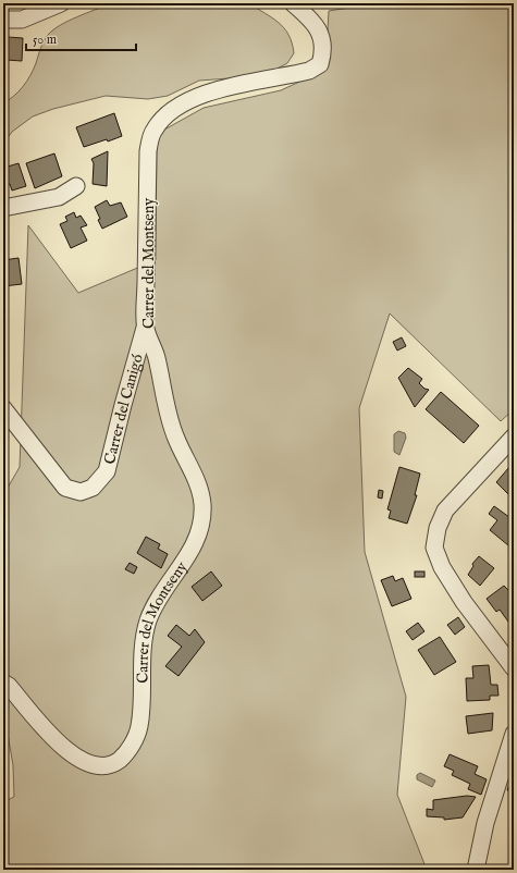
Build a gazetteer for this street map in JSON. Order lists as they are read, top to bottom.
{
  "streets": {
    "street": ["Carrer del Montseny", "Carrer del Canigó"]
  },
  "crossings": [
    ["Carrer del Montseny", "Carrer del Canigó"]
  ],
  "scale_bar": "50 m"
}
